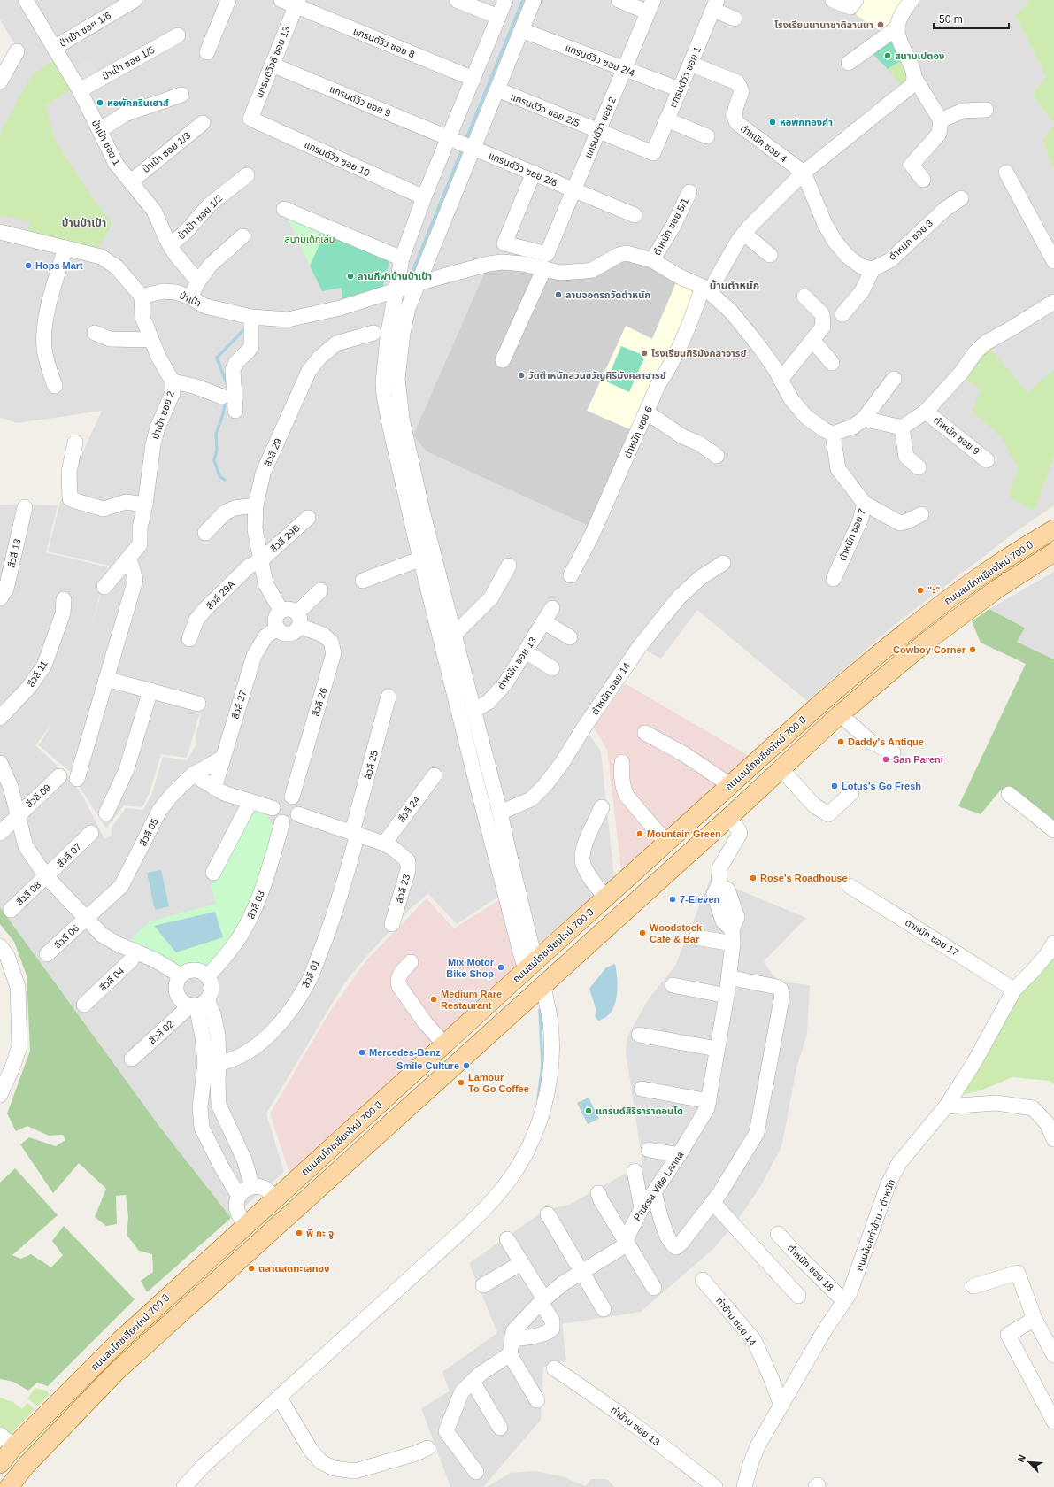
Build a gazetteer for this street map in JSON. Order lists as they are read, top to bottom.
{
  "streets": {
    "main road": ["ถนนสมโภชเชียงใหม่ 700 ปี"],
    "street": [
      "ป่าเป้า ซอย 1/6",
      "แกรนด์วิว ซอย 8",
      "แกรนด์วิว ซอย 2/4",
      "แกรนด์วิวล์ ซอย 13",
      "ป่าเป้า ซอย 1/5",
      "แกรนด์วิว ซอย 1",
      "แกรนด์วิว ซอย 9",
      "แกรนด์วิว ซอย 2/5",
      "แกรนด์วิว ซอย 2",
      "ป่าเป้า ซอย 1",
      "ตำหนัก ซอย 4",
      "ป่าเป้า ซอย 1/3",
      "แกรนด์วิว ซอย 10",
      "แกรนด์วิว ซอย 2/6",
      "ป่าเป้า ซอย 1/2",
      "ตำหนัก ซอย 5/1",
      "ตำหนัก ซอย 3",
      "ป่าเป้า",
      "ป่าเป้า ซอย 2",
      "ตำหนัก ซอย 6",
      "ตำหนัก ซอย 9",
      "สีวลี 29",
      "ตำหนัก ซอย 7",
      "สีวลี 29B",
      "สีวลี 13",
      "สีวลี 29A",
      "ตำหนัก ซอย 13",
      "สีวลี 11",
      "ตำหนัก ซอย 14",
      "สีวลี 26",
      "สีวลี 27",
      "สีวลี 25",
      "สีวลี 09",
      "สีวลี 24",
      "สีวลี 05",
      "สีวลี 07",
      "สีวลี 23",
      "สีวลี 08",
      "สีวลี 03",
      "สีวลี 06",
      "ตำหนัก ซอย 17",
      "สีวลี 01",
      "สีวลี 04",
      "สีวลี 02",
      "Pruksa Ville Lanna",
      "ถนนน้อยท่าข้าม - ตำหนัก",
      "ตำหนัก ซอย 18",
      "ท่าข้าม ซอย 14",
      "ท่าข้าม ซอย 13"
    ]
  },
  "crossings": [
    ["ป่าเป้า ซอย 1/6", "ป่าเป้า ซอย 1"],
    ["แกรนด์วิว ซอย 8", "แกรนด์วิวล์ ซอย 13"],
    ["แกรนด์วิว ซอย 2/4", "แกรนด์วิว ซอย 1"],
    ["แกรนด์วิว ซอย 2/4", "แกรนด์วิว ซอย 2"],
    ["แกรนด์วิวล์ ซอย 13", "แกรนด์วิว ซอย 9"],
    ["แกรนด์วิวล์ ซอย 13", "แกรนด์วิว ซอย 10"],
    ["ป่าเป้า ซอย 1/5", "ป่าเป้า ซอย 1"],
    ["แกรนด์วิว ซอย 1", "แกรนด์วิว ซอย 2/5"],
    ["แกรนด์วิว ซอย 1", "ตำหนัก ซอย 4"],
    ["แกรนด์วิว ซอย 9", "แกรนด์วิว ซอย 2/6"],
    ["แกรนด์วิว ซอย 2/5", "แกรนด์วิว ซอย 2"],
    ["แกรนด์วิว ซอย 2", "แกรนด์วิว ซอย 2/6"],
    ["แกรนด์วิว ซอย 2", "ป่าเป้า"],
    ["ป่าเป้า ซอย 1", "ป่าเป้า ซอย 1/3"],
    ["ป่าเป้า ซอย 1", "ป่าเป้า ซอย 1/2"],
    ["ตำหนัก ซอย 4", "ตำหนัก ซอย 6"],
    ["ป่าเป้า", "ป่าเป้า ซอย 2"],
    ["สีวลี 29", "สีวลี 29B"],
    ["สีวลี 29", "สีวลี 29A"],
    ["สีวลี 29", "สีวลี 26"],
    ["สีวลี 29", "สีวลี 27"],
    ["สีวลี 29B", "สีวลี 29A"],
    ["ถนนสมโภชเชียงใหม่ 700 ปี", "Pruksa Ville Lanna"],
    ["สีวลี 26", "สีวลี 27"],
    ["สีวลี 26", "สีวลี 03"],
    ["สีวลี 27", "สีวลี 05"],
    ["สีวลี 25", "สีวลี 01"],
    ["สีวลี 24", "สีวลี 23"],
    ["สีวลี 05", "สีวลี 06"],
    ["สีวลี 07", "สีวลี 08"],
    ["สีวลี 03", "สีวลี 02"],
    ["ตำหนัก ซอย 17", "ถนนน้อยท่าข้าม - ตำหนัก"],
    ["ถนนน้อยท่าข้าม - ตำหนัก", "ตำหนัก ซอย 18"],
    ["ถนนน้อยท่าข้าม - ตำหนัก", "ท่าข้าม ซอย 14"]
  ],
  "districts": ["บ้านป่าเป้า", "บ้านตำหนัก"],
  "parks": ["สนามเด็กเล่น"],
  "places": [
    "โรงเรียนนานาชาติลานนา",
    "สนามเปตอง",
    "หอพักกรีนเฮาส์",
    "หอพักทองคำ",
    "Hops Mart",
    "ลานกีฬาบ้านป่าเป้า",
    "ลานจอดรถวัดตำหนัก",
    "โรงเรียนศิริมังคลาจารย์",
    "วัดตำหนักสวนขวัญศิริมังคลาจารย์",
    "\"ะ\"",
    "Cowboy Corner",
    "Daddy's Antique",
    "San Pareni",
    "Lotus's Go Fresh",
    "Mountain Green",
    "Rose's Roadhouse",
    "7-Eleven",
    "Woodstock Café & Bar",
    "Mix Motor Bike Shop",
    "Medium Rare Restaurant",
    "Mercedes-Benz",
    "Smile Culture",
    "Lamour To-Go Coffee",
    "แกรนด์สิริธาราคอนโด",
    "พี กะ จู",
    "ตลาดสดทะเลทอง"
  ],
  "scale_bar": "50 m",
  "north": "top left"
}
